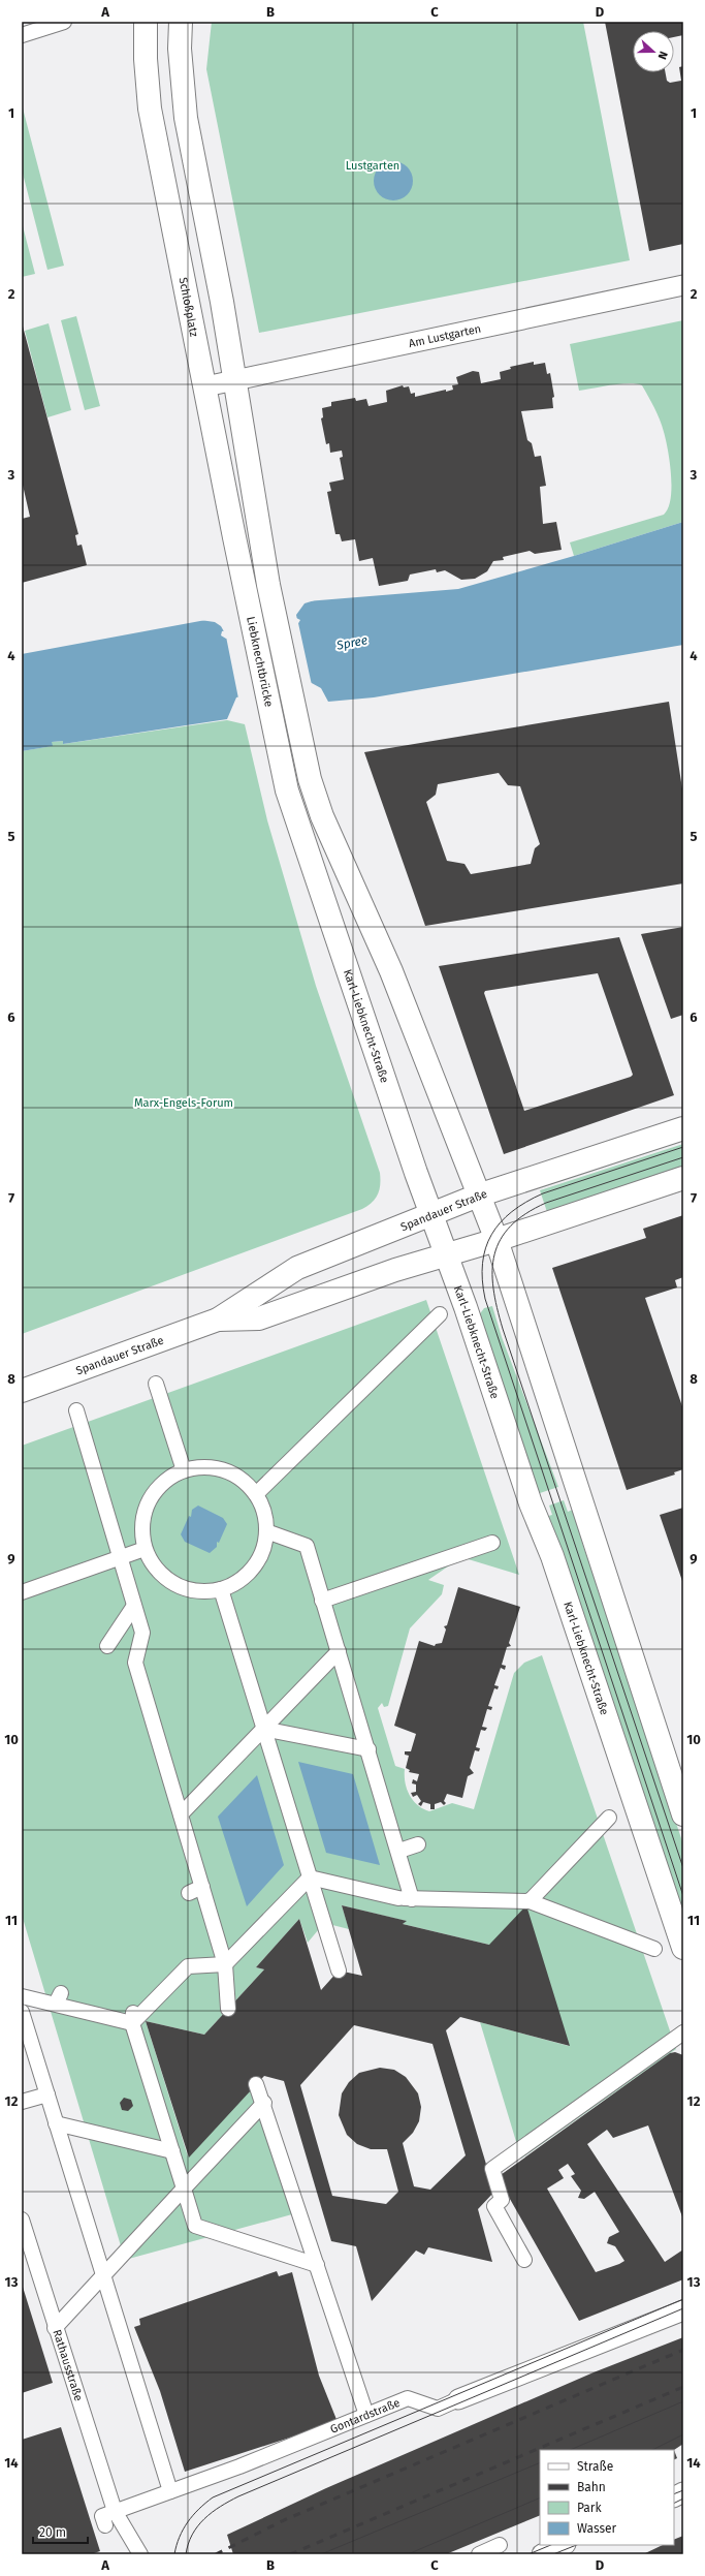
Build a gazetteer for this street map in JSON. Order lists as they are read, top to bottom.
{
  "streets": {
    "main road": [
      "Schloßplatz",
      "Liebknechtbrücke",
      "Karl-Liebknecht-Straße",
      "Spandauer Straße"
    ],
    "street": ["Am Lustgarten", "Rathausstraße", "Gontardstraße"]
  },
  "crossings": [
    ["Schloßplatz", "Am Lustgarten"],
    ["Schloßplatz", "Liebknechtbrücke"],
    ["Liebknechtbrücke", "Karl-Liebknecht-Straße"],
    ["Karl-Liebknecht-Straße", "Spandauer Straße"],
    ["Rathausstraße", "Gontardstraße"]
  ],
  "water": ["Spree"],
  "parks": ["Lustgarten", "Marx-Engels-Forum"],
  "legend": [
    "Straße",
    "Bahn",
    "Park",
    "Wasser"
  ],
  "scale_bar": "20 m",
  "north": "right",
  "grid": {
    "columns": [
      "A",
      "B",
      "C",
      "D"
    ],
    "rows": [
      "1",
      "2",
      "3",
      "4",
      "5",
      "6",
      "7",
      "8",
      "9",
      "10",
      "11",
      "12",
      "13",
      "14"
    ]
  }
}
